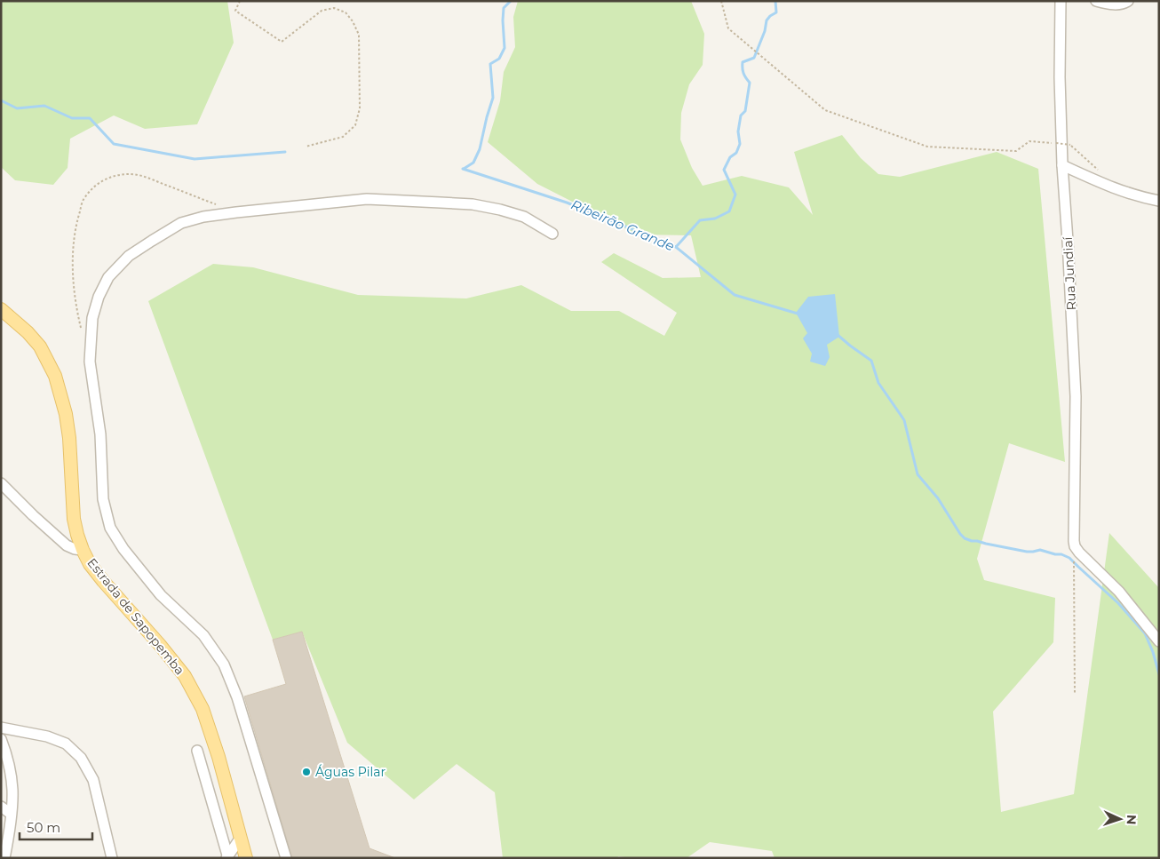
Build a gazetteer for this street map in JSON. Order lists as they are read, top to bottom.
{
  "streets": {
    "main road": ["Estrada de Sapopemba"],
    "street": ["Rua Jundiaí"]
  },
  "water": ["Ribeirão Grande"],
  "places": ["Águas Pilar"],
  "scale_bar": "50 m",
  "north": "right"
}
